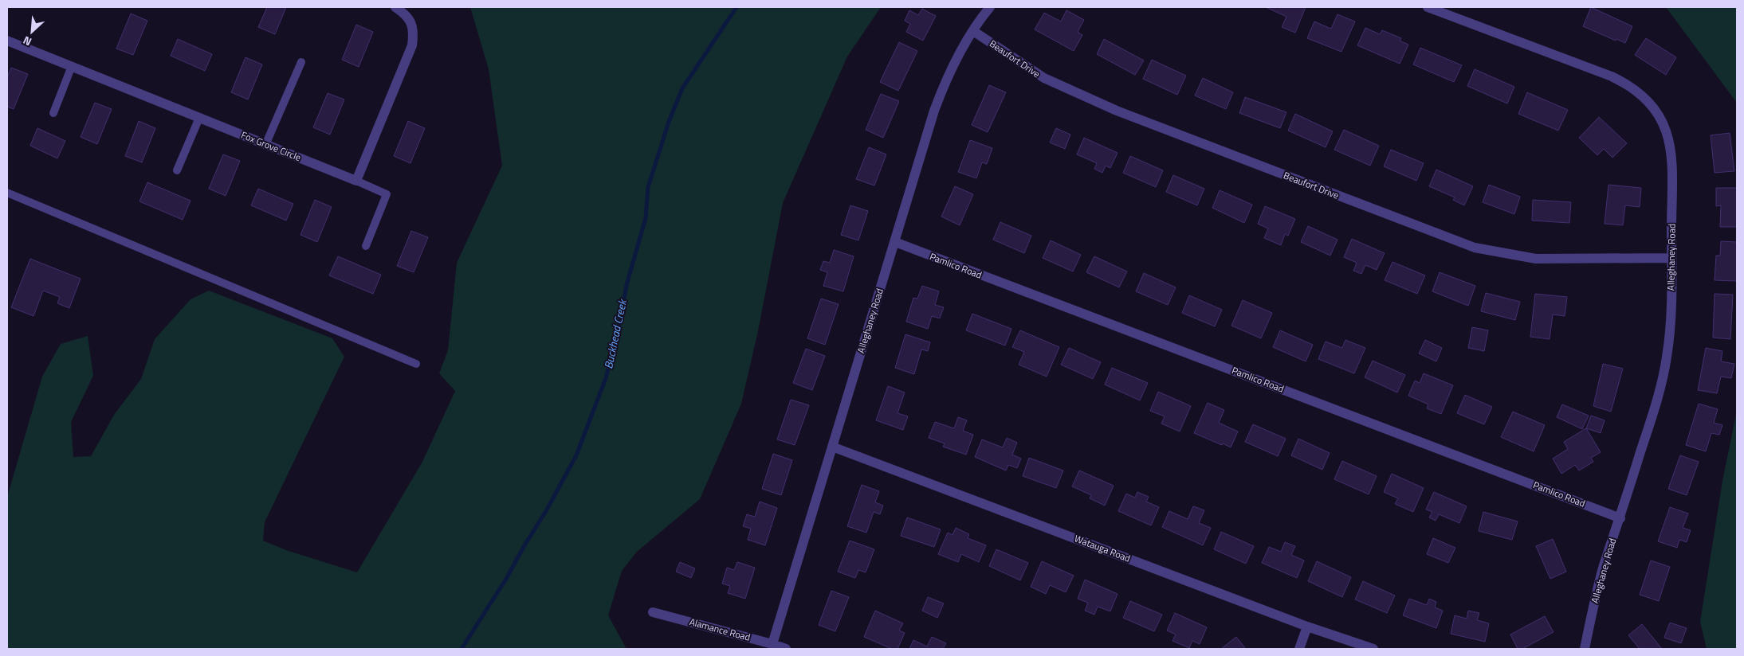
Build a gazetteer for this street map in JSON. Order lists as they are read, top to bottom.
{
  "streets": {
    "street": [
      "Beaufort Drive",
      "Fox Grove Circle",
      "Alleghaney Road",
      "Pamlico Road",
      "Watauga Road",
      "Alamance Road"
    ]
  },
  "crossings": [
    ["Beaufort Drive", "Alleghaney Road"],
    ["Alleghaney Road", "Pamlico Road"],
    ["Alleghaney Road", "Watauga Road"],
    ["Alleghaney Road", "Alamance Road"]
  ],
  "water": ["Buckhead Creek"],
  "north": "bottom left"
}
